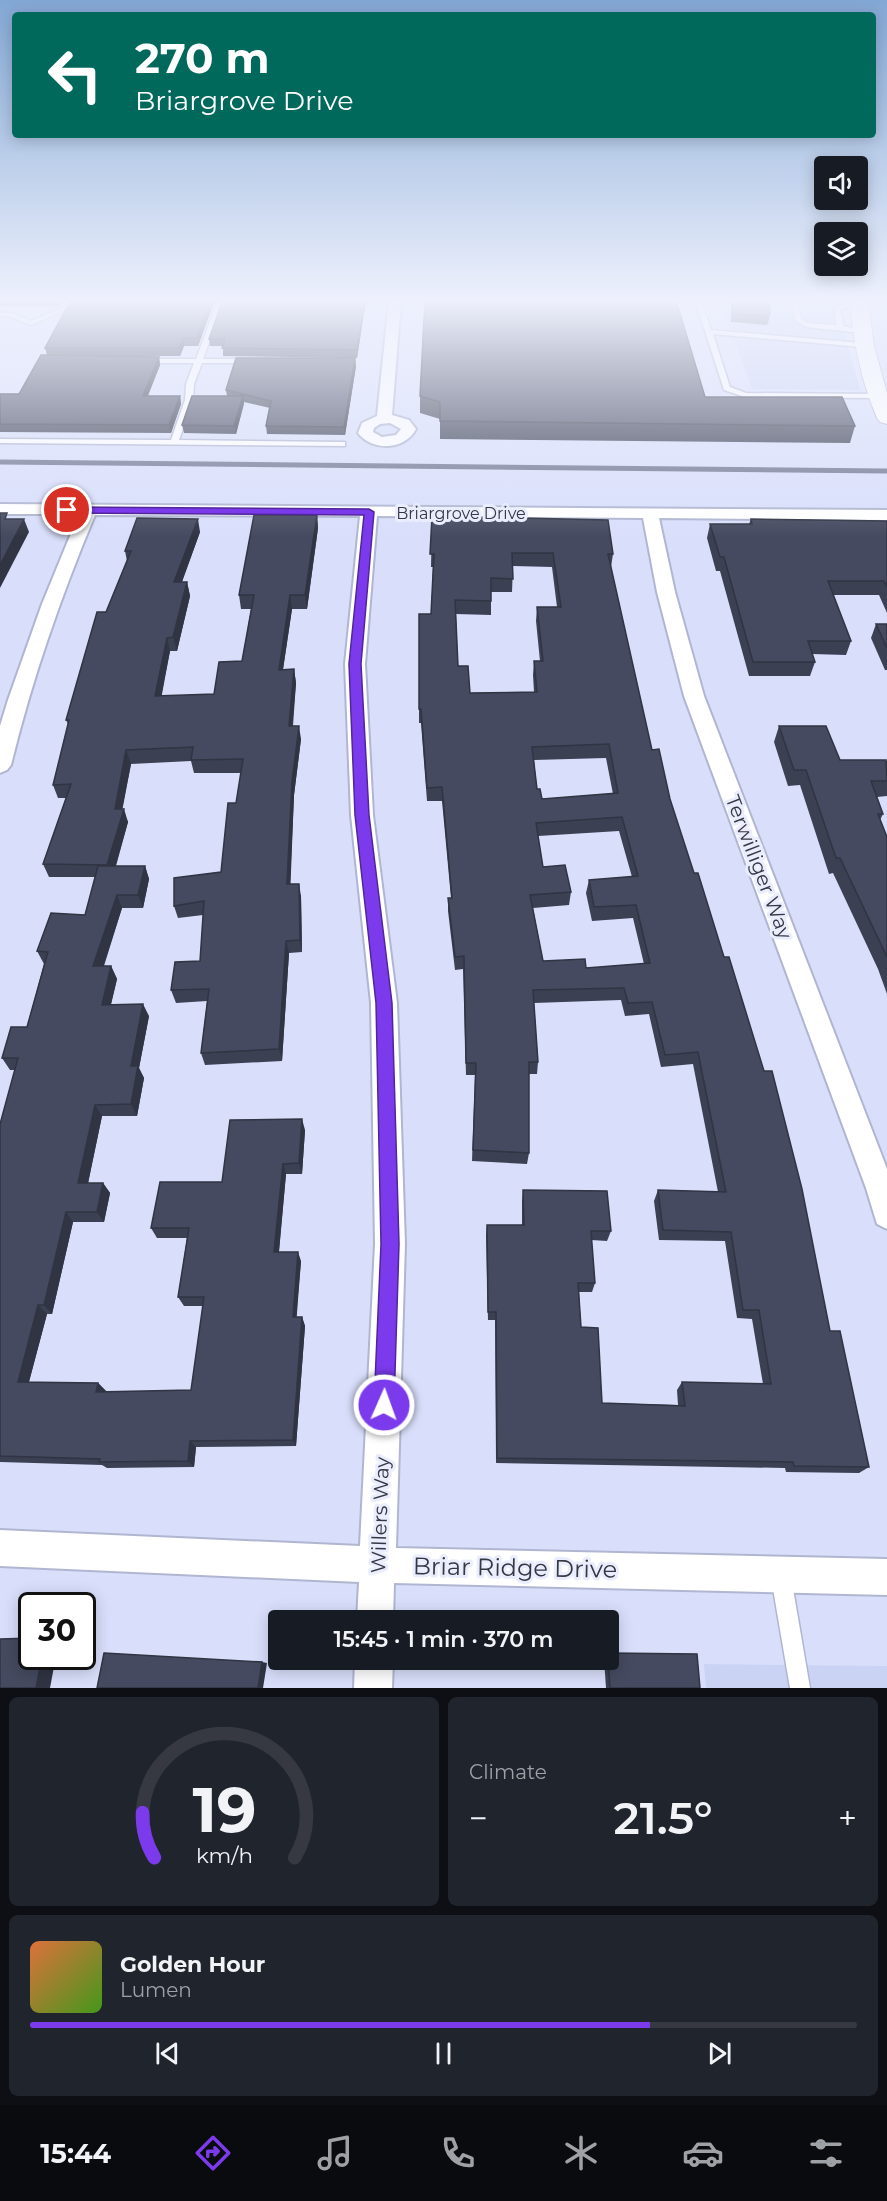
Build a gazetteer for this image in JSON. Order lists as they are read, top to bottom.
{
  "streets": {
    "street": [
      "Briargrove Drive",
      "Terwilliger Way",
      "Willers Way",
      "Briar Ridge Drive"
    ]
  },
  "crossings": [
    ["Briargrove Drive", "Terwilliger Way"],
    ["Briargrove Drive", "Willers Way"],
    ["Willers Way", "Briar Ridge Drive"]
  ],
  "page": {
    "turn": ["270 m", "Briargrove Drive"],
    "limit": "30",
    "trip": "15:45 · 1 min · 370 m",
    "tile": "Climate",
    "heat": ["−", "21.5°", "+"],
    "song": ["Golden Hour", "Lumen"],
    "tabs": "15:44",
    "gauge": ["19", "km/h"]
  }
}
